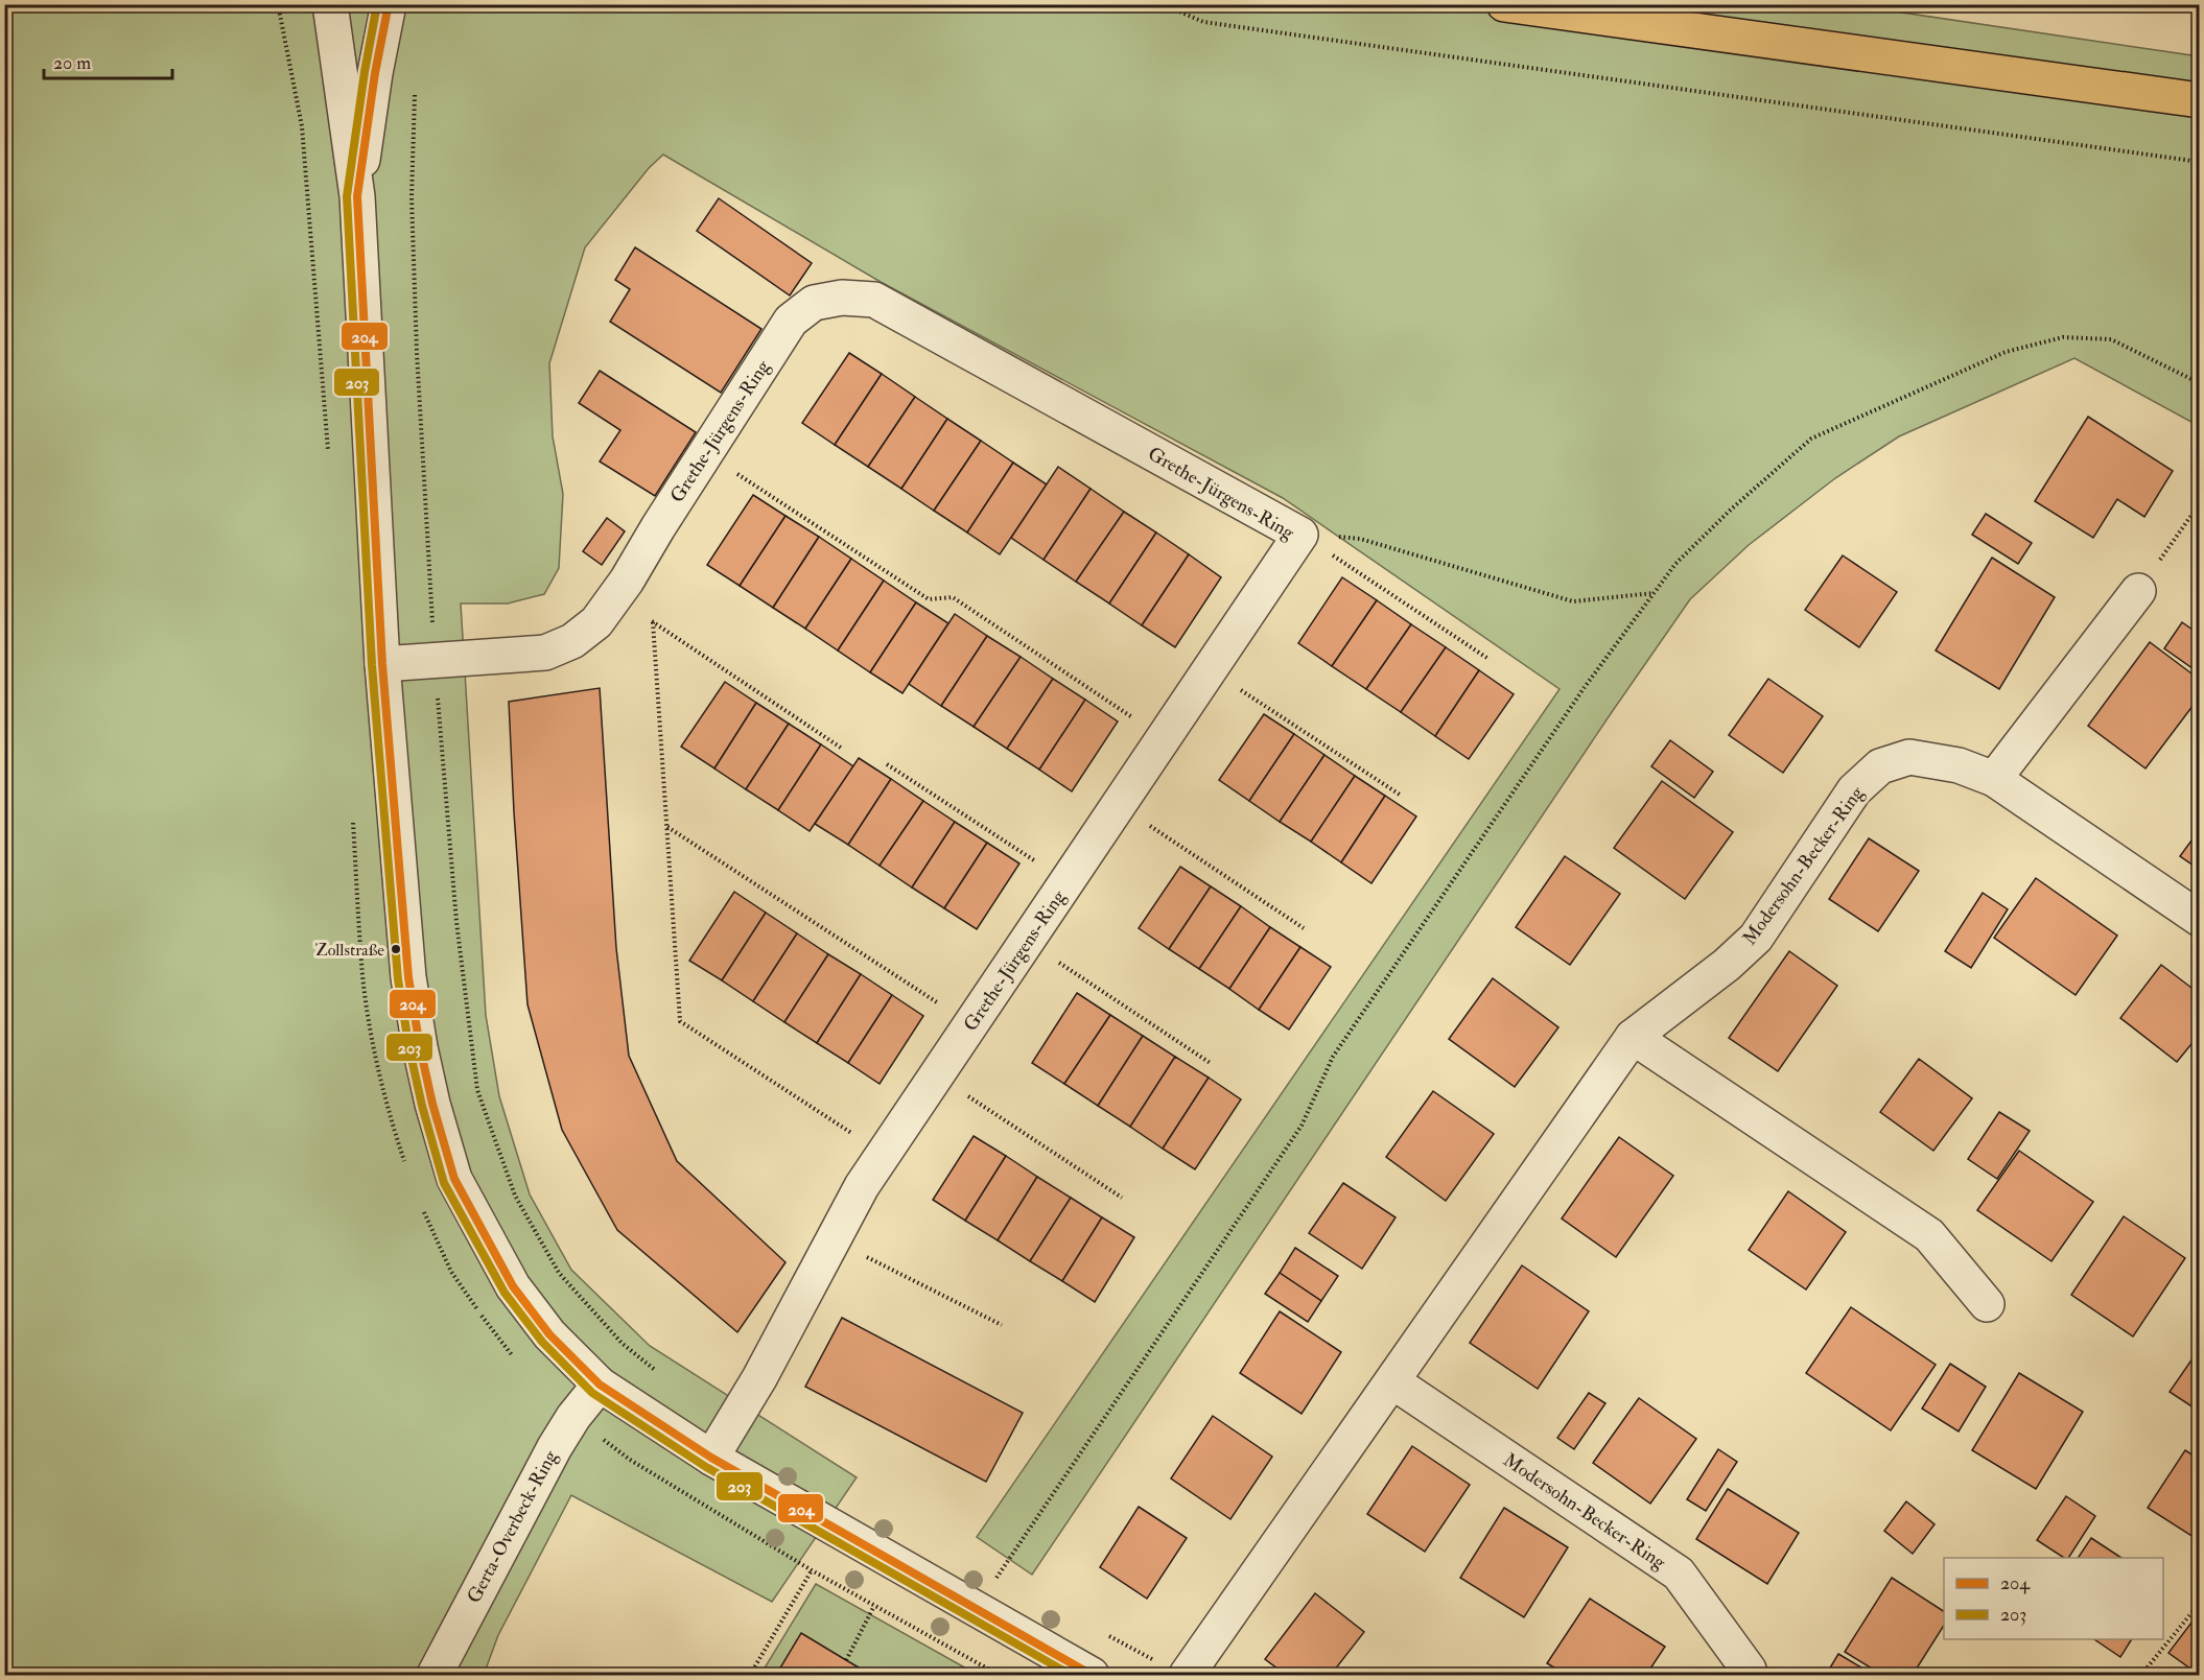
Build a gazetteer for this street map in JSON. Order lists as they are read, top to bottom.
{
  "streets": {
    "street": ["Grethe-Jürgens-Ring", "Modersohn-Becker-Ring", "Gerta-Overbeck-Ring"]
  },
  "places": ["Zollstraße"],
  "lines": ["transit line 204", "transit line 203"],
  "legend": ["204", "203"],
  "scale_bar": "20 m"
}
